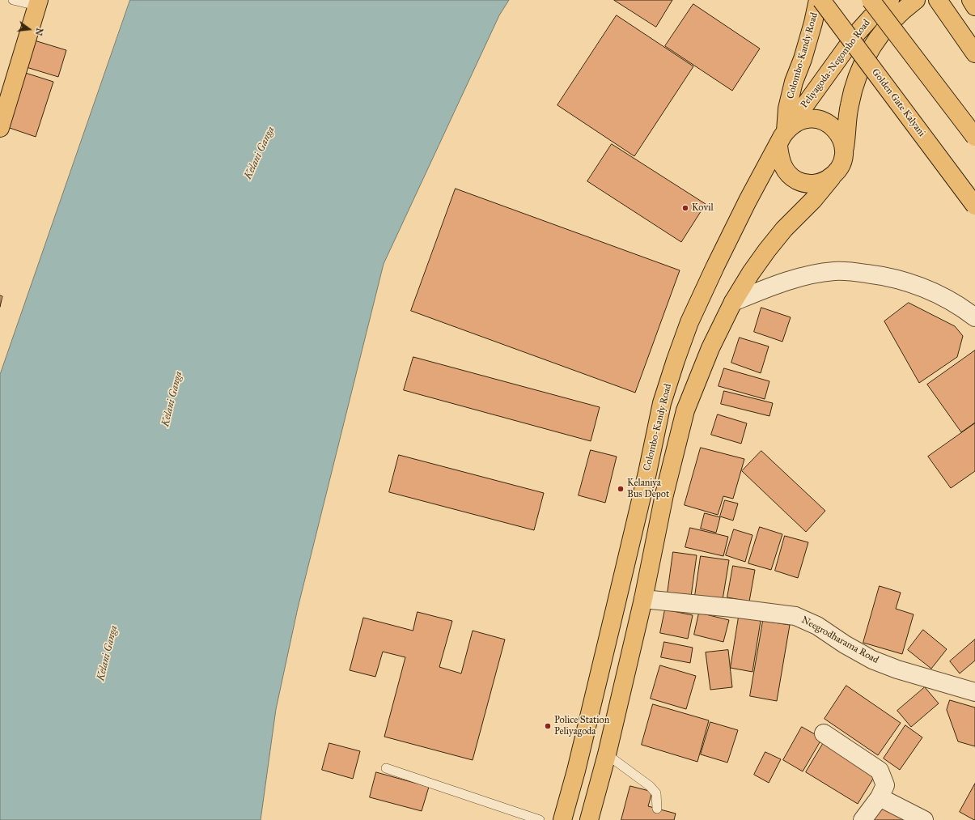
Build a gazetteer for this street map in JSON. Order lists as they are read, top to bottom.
{
  "streets": {
    "main road": ["Colombo-Kandy Road", "Peliyagoda-Negombo Road", "Golden Gate Kalyani"],
    "street": ["Neegrodharama Road"]
  },
  "crossings": [
    ["Colombo-Kandy Road", "Peliyagoda-Negombo Road"]
  ],
  "water": ["Kelani Ganga"],
  "places": ["Kovil", "Kelaniya Bus Depot", "Police Station Peliyagoda"],
  "north": "right"
}
